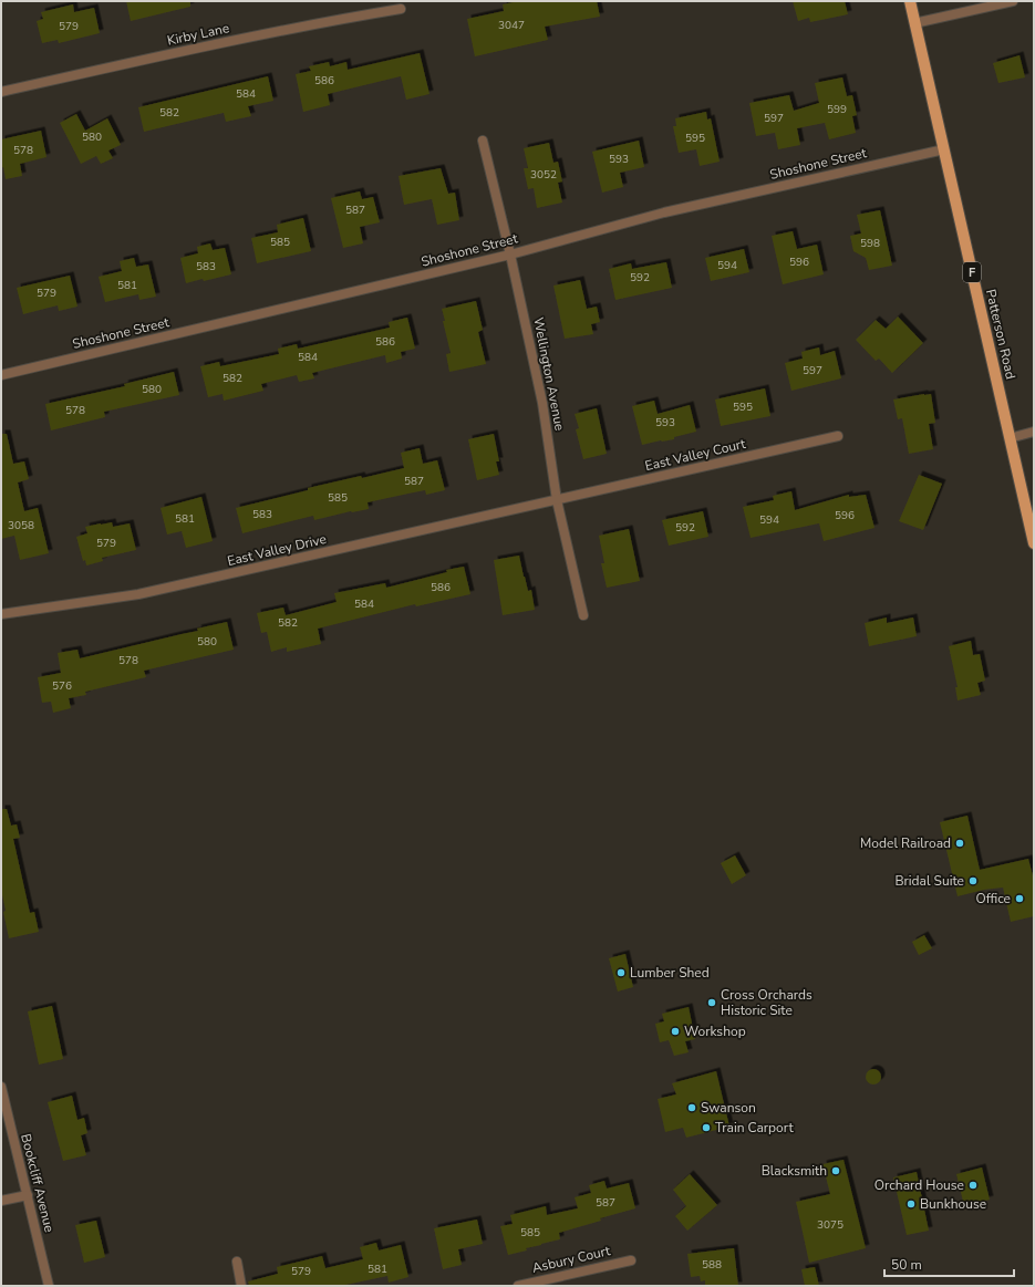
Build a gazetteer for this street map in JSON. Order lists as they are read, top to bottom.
{
  "streets": {
    "main road": ["F", "Patterson Road"],
    "street": [
      "Kirby Lane",
      "Shoshone Street",
      "Wellington Avenue",
      "East Valley Court",
      "East Valley Drive",
      "Bookcliff Avenue",
      "Asbury Court"
    ]
  },
  "crossings": [
    ["Shoshone Street", "Patterson Road"],
    ["Shoshone Street", "Wellington Avenue"],
    ["Wellington Avenue", "East Valley Court"],
    ["Wellington Avenue", "East Valley Drive"],
    ["East Valley Court", "East Valley Drive"]
  ],
  "places": [
    "Model Railroad",
    "Bridal Suite",
    "Office",
    "Lumber Shed",
    "Cross Orchards Historic Site",
    "Workshop",
    "Swanson",
    "Train Carport",
    "Blacksmith",
    "Orchard House",
    "Bunkhouse"
  ],
  "house_numbers": [
    "3047",
    "579",
    "586",
    "584",
    "599",
    "582",
    "597",
    "580",
    "595",
    "578",
    "593",
    "3052",
    "587",
    "585",
    "598",
    "596",
    "594",
    "583",
    "592",
    "581",
    "579",
    "586",
    "584",
    "597",
    "582",
    "580",
    "595",
    "578",
    "593",
    "587",
    "585",
    "583",
    "596",
    "581",
    "594",
    "3058",
    "592",
    "579",
    "586",
    "584",
    "582",
    "580",
    "578",
    "576",
    "587",
    "3075",
    "585",
    "588",
    "581",
    "579"
  ],
  "scale_bar": "50 m"
}
